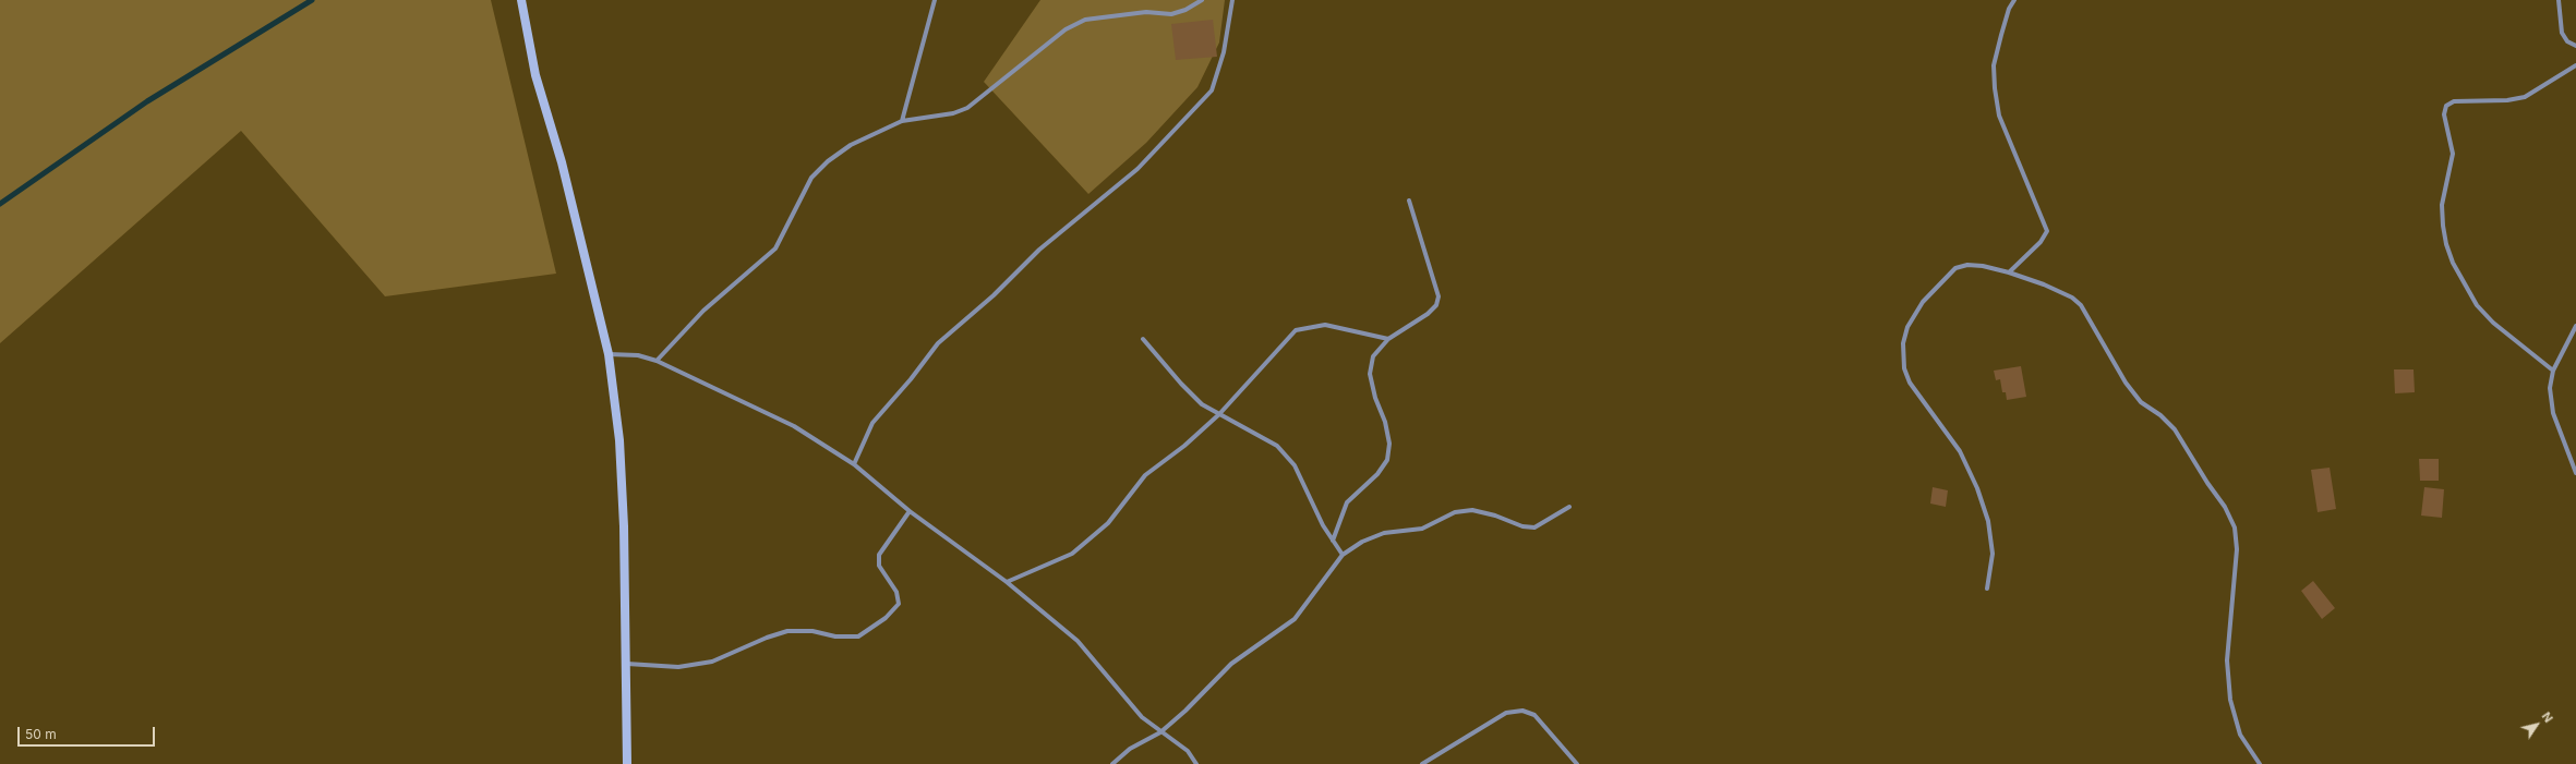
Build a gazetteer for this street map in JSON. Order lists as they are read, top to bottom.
{
  "scale_bar": "50 m",
  "north": "top right"
}
